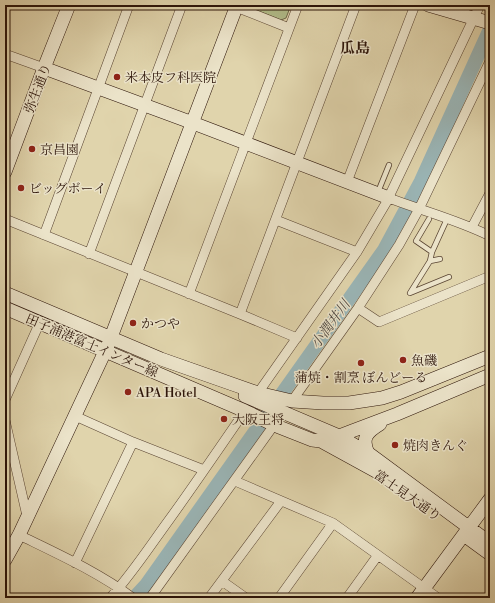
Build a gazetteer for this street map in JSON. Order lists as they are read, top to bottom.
{
  "streets": {
    "street": ["弥生通り", "田子浦港富士インター線", "富士見大通り"]
  },
  "crossings": [
    ["田子浦港富士インター線", "富士見大通り"]
  ],
  "districts": ["瓜島"],
  "water": ["小潤井川"],
  "places": [
    "米本皮フ科医院",
    "京昌園",
    "ビッグボーイ",
    "かつや",
    "魚磯",
    "蒲焼・割烹 ぼんどーる",
    "APA Hotel",
    "大阪王将",
    "焼肉きんぐ"
  ]
}
